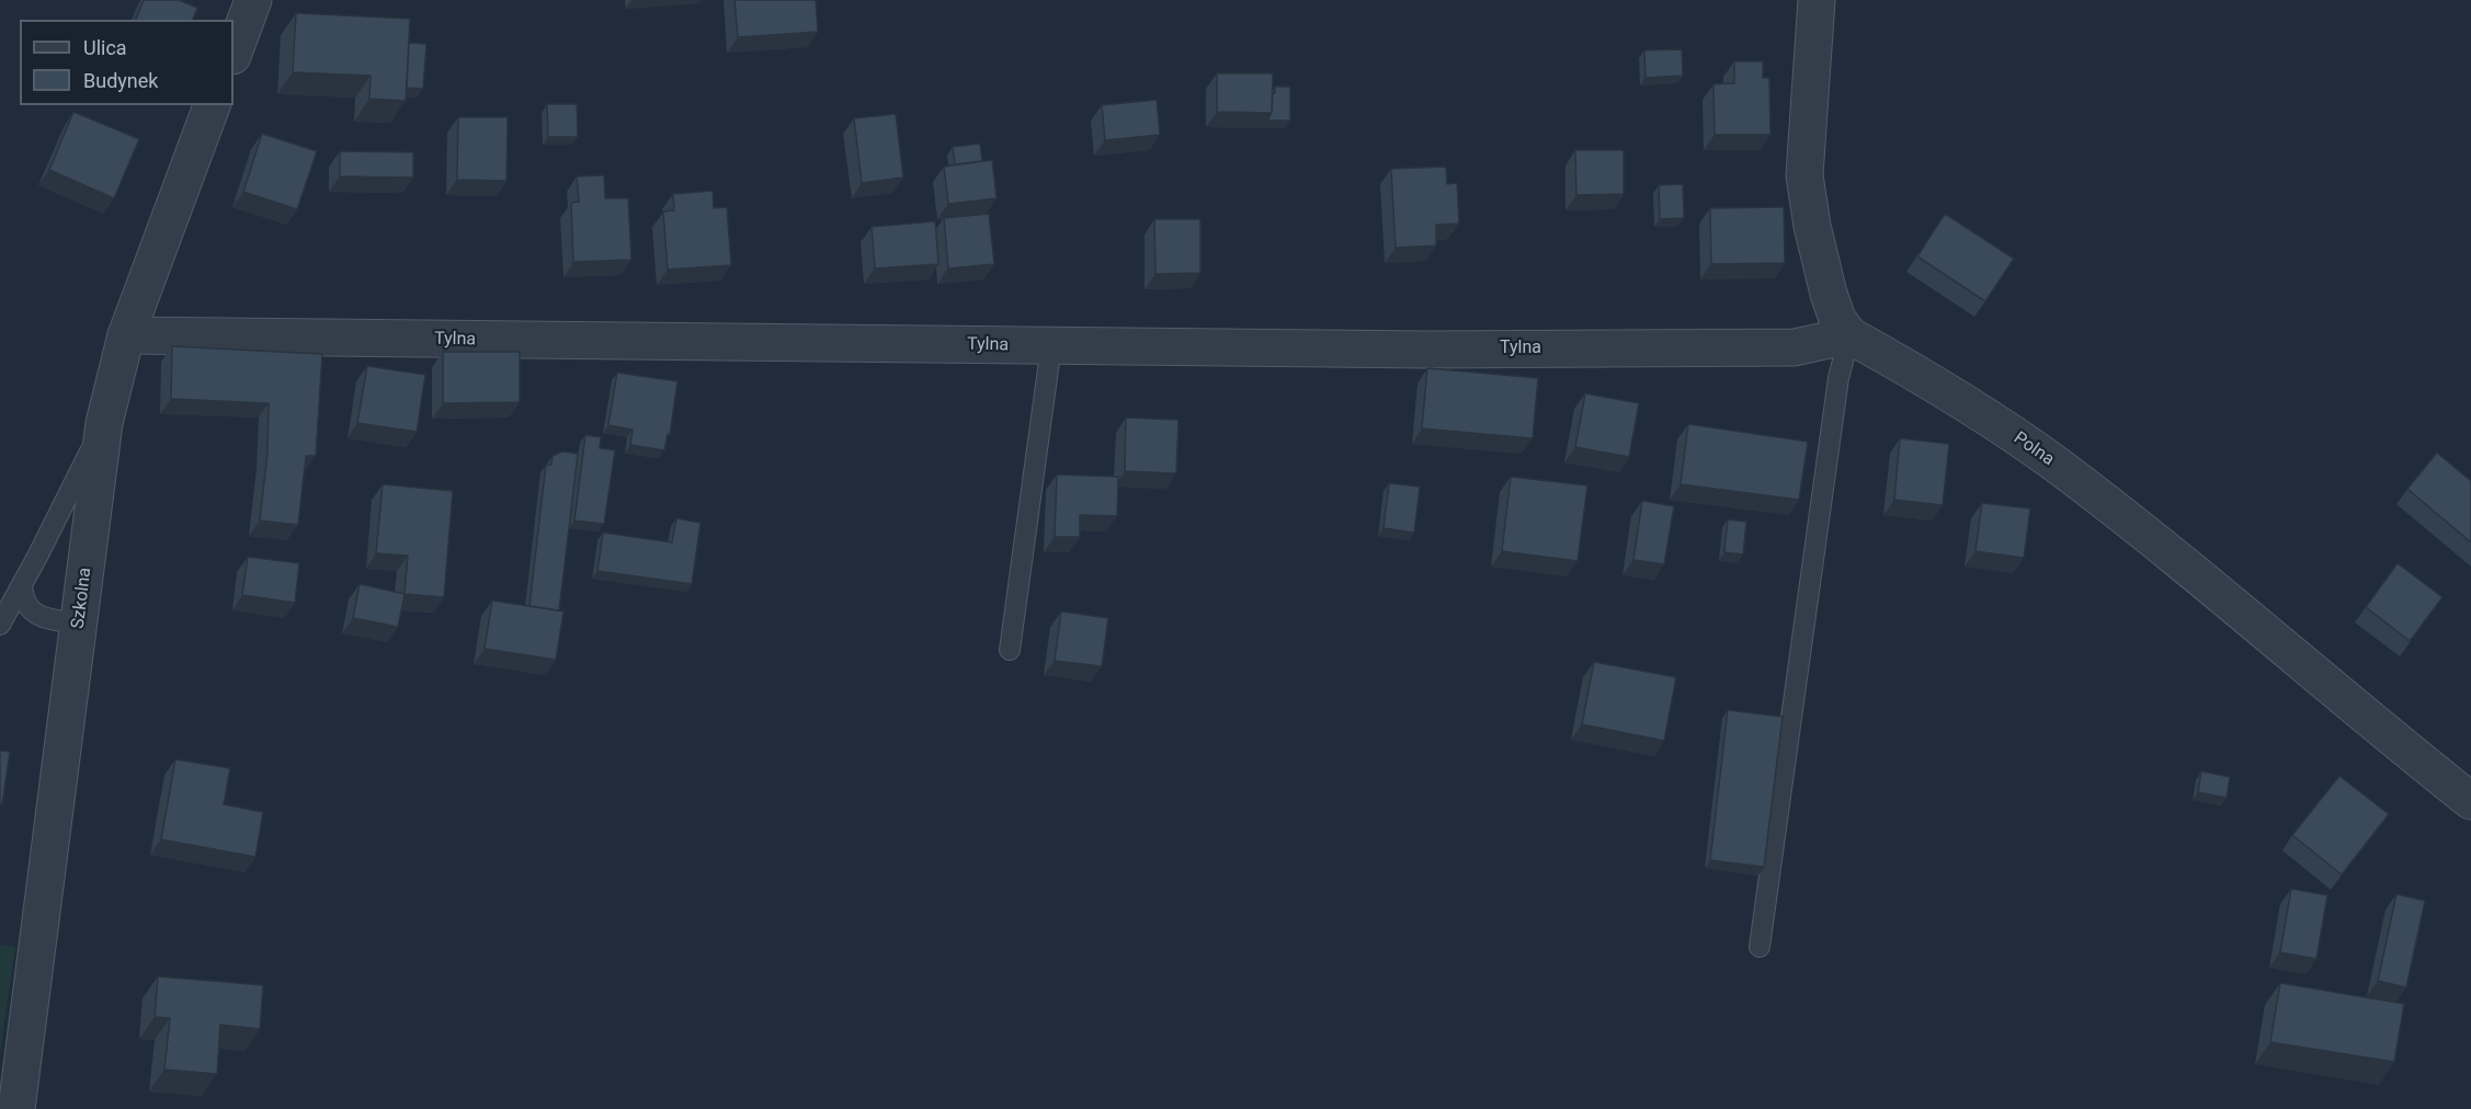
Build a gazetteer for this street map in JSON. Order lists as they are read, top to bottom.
{
  "streets": {
    "street": ["Tylna", "Polna", "Szkolna"]
  },
  "crossings": [
    ["Tylna", "Polna"],
    ["Tylna", "Szkolna"]
  ],
  "legend": ["Ulica", "Budynek"]
}
